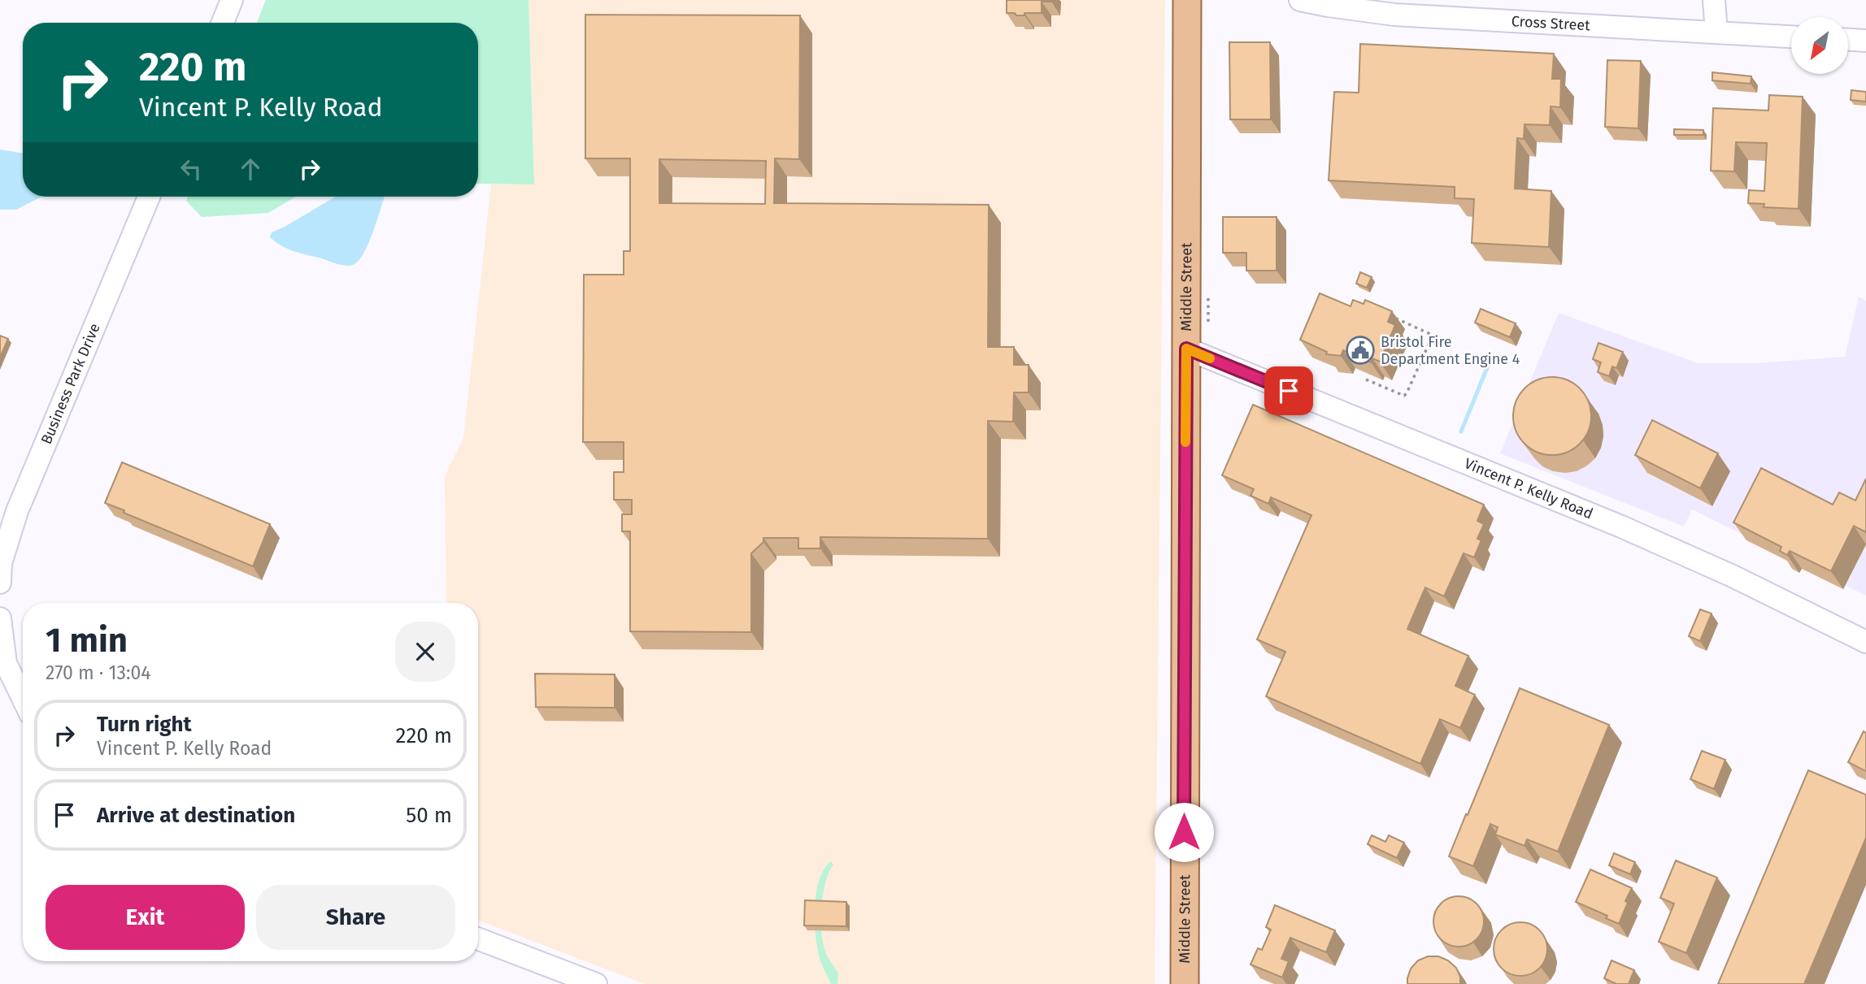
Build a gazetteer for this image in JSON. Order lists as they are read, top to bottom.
{
  "streets": {
    "main road": ["Middle Street"],
    "street": ["Cross Street", "Business Park Drive", "Vincent P. Kelly Road"]
  },
  "crossings": [
    ["Middle Street", "Vincent P. Kelly Road"]
  ],
  "places": {
    "public building": ["Bristol Fire Department Engine 4"]
  },
  "north": "bottom left",
  "page": {
    "turn": ["220 m", "Vincent P. Kelly Road"],
    "heading": ["1 min", "270 m · 13:04"],
    "list": [
      {
        "name": "Turn right",
        "note": "Vincent P. Kelly Road",
        "value": "220 m"
      },
      {
        "name": "Arrive at destination",
        "value": "50 m"
      }
    ],
    "buttons": ["Exit", "Share"]
  }
}
